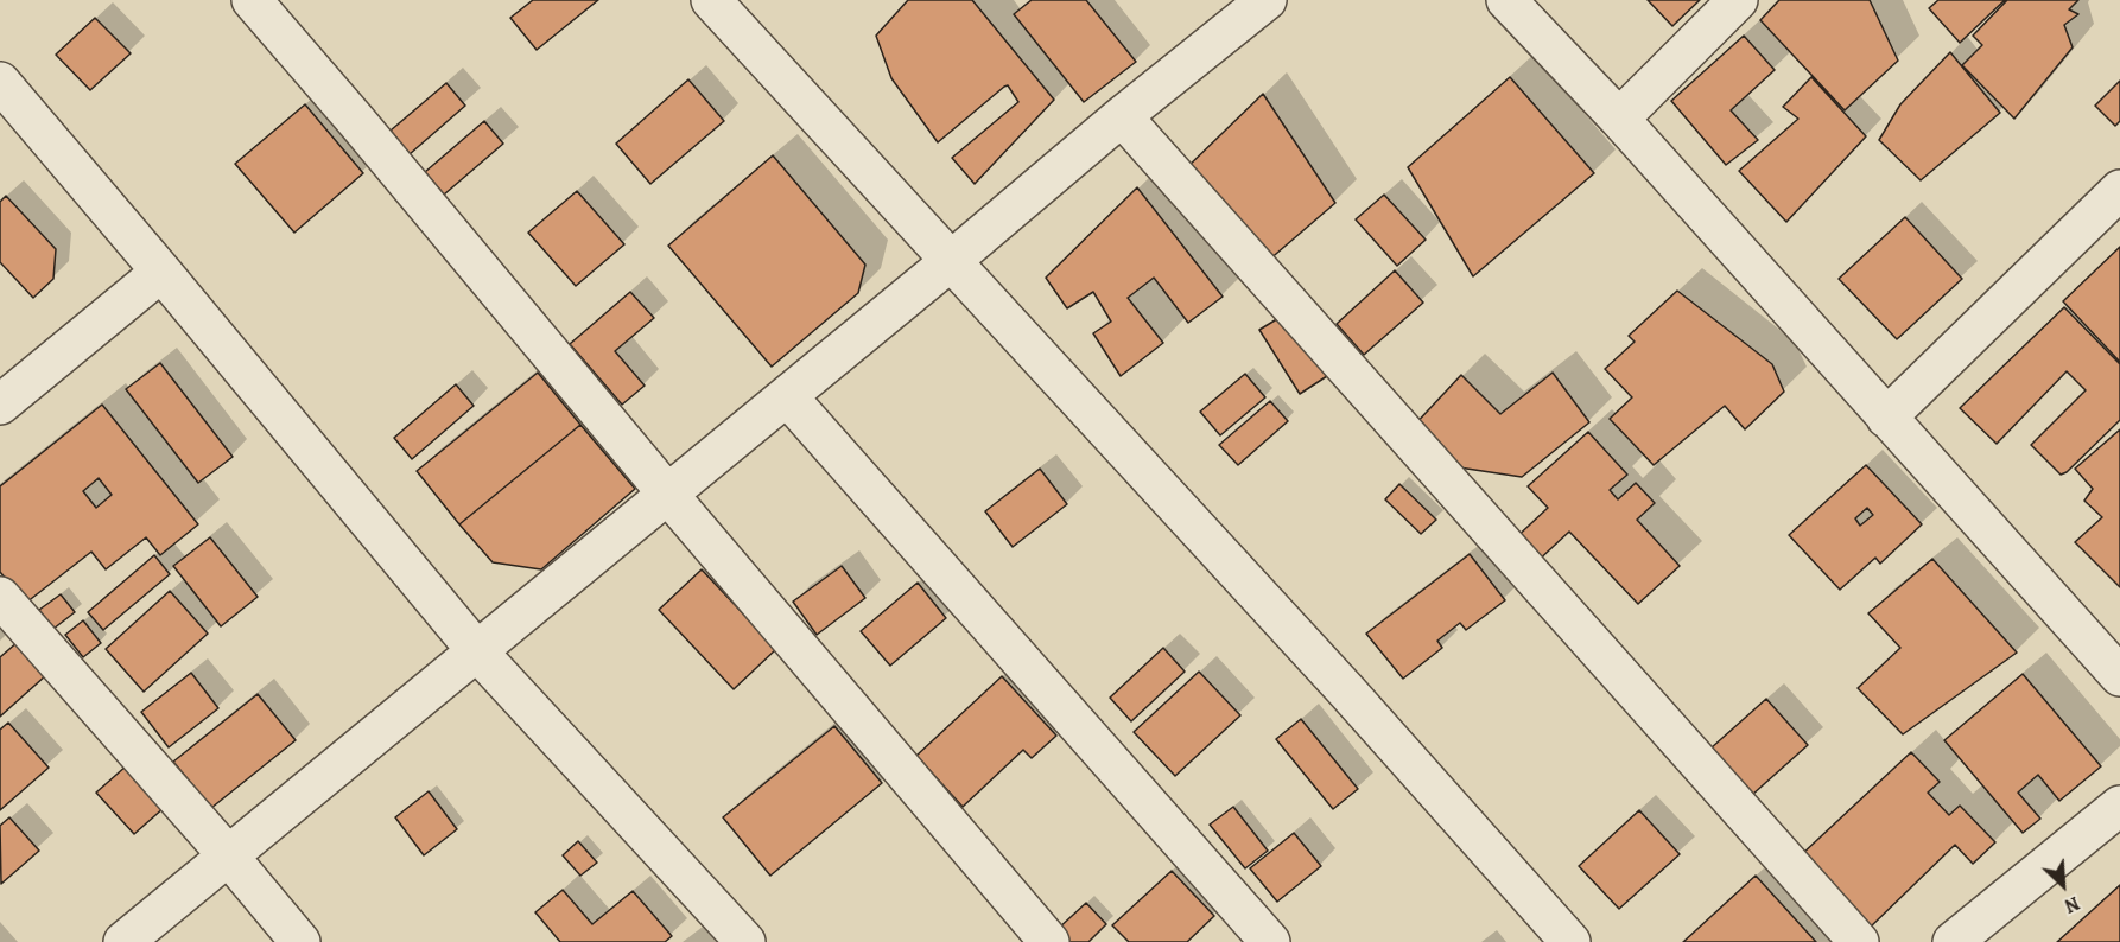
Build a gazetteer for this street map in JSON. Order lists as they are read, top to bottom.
{
  "north": "bottom right"
}
